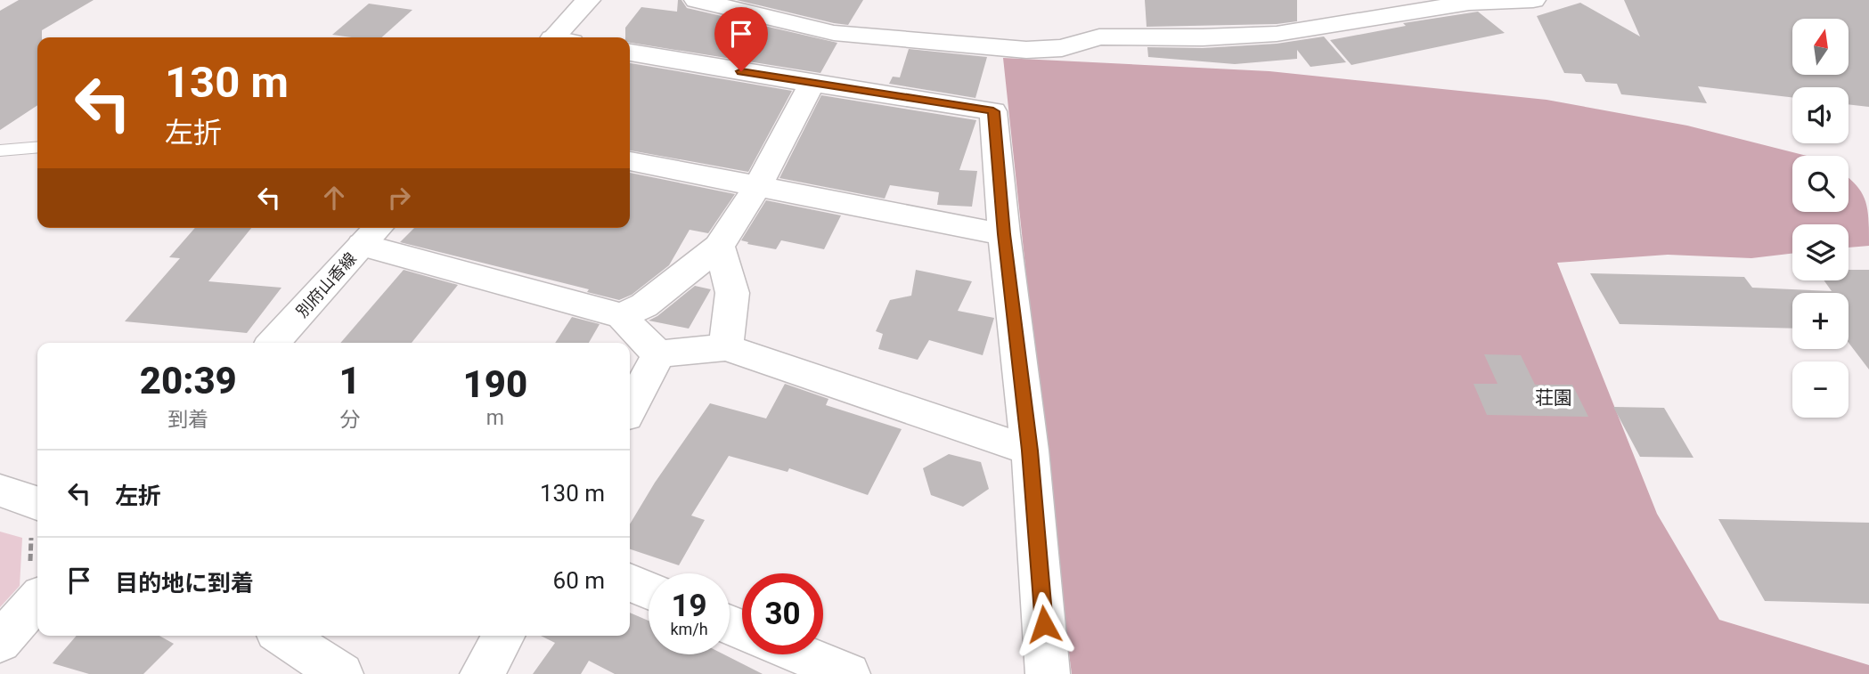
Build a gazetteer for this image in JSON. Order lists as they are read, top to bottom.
{
  "streets": {
    "street": ["別府山香線"]
  },
  "districts": ["荘園"],
  "north": "top",
  "page": {
    "map_buttons": ["+", "−"],
    "turn": ["130 m", "左折"],
    "eta": [
      "20:39",
      "到着",
      "1",
      "分",
      "190",
      "m"
    ],
    "list": [
      {
        "name": "左折",
        "value": "130 m"
      },
      {
        "name": "目的地に到着",
        "value": "60 m"
      }
    ],
    "speed": "19 km/h",
    "limit": "30"
  }
}
